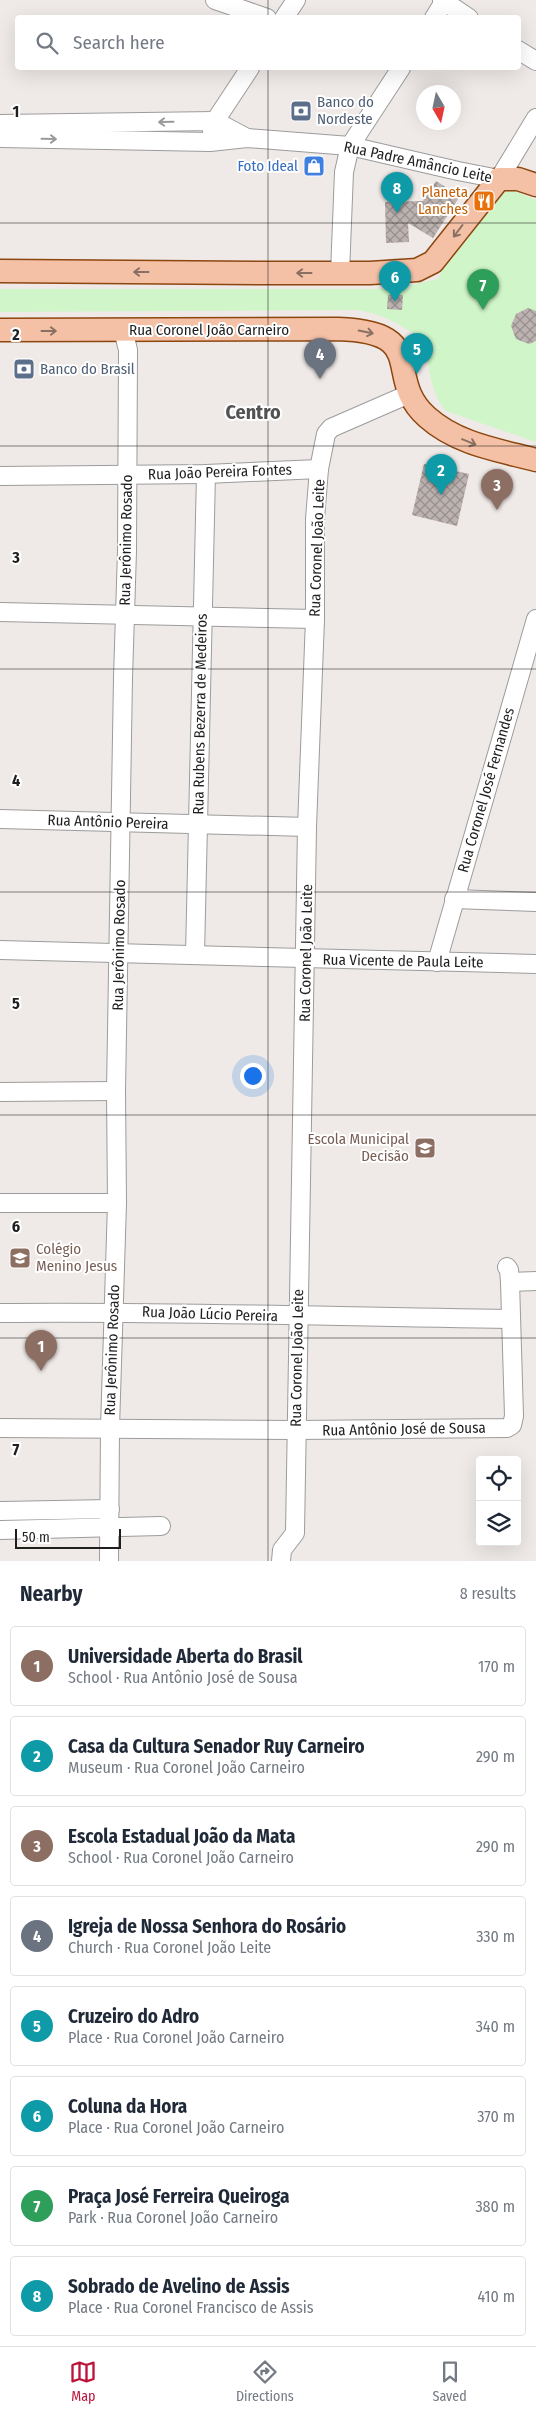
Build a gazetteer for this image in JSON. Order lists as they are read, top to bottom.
{
  "streets": {
    "main road": ["Rua Coronel João Carneiro"],
    "street": [
      "Rua Padre Amâncio Leite",
      "Rua João Pereira Fontes",
      "Rua Jerônimo Rosado",
      "Rua Coronel João Leite",
      "Rua Rubens Bezerra de Medeiros",
      "Rua Coronel José Fernandes",
      "Rua Antônio Pereira",
      "Rua Vicente de Paula Leite",
      "Rua João Lúcio Pereira",
      "Rua Antônio José de Sousa"
    ]
  },
  "crossings": [
    ["Rua Coronel João Carneiro", "Rua Jerônimo Rosado"],
    ["Rua Coronel João Carneiro", "Rua Coronel João Leite"],
    ["Rua João Pereira Fontes", "Rua Jerônimo Rosado"],
    ["Rua João Pereira Fontes", "Rua Coronel João Leite"],
    ["Rua João Pereira Fontes", "Rua Rubens Bezerra de Medeiros"],
    ["Rua Jerônimo Rosado", "Rua Antônio Pereira"],
    ["Rua Jerônimo Rosado", "Rua Vicente de Paula Leite"],
    ["Rua Jerônimo Rosado", "Rua João Lúcio Pereira"],
    ["Rua Jerônimo Rosado", "Rua Antônio José de Sousa"],
    ["Rua Coronel João Leite", "Rua Antônio Pereira"],
    ["Rua Coronel João Leite", "Rua Vicente de Paula Leite"],
    ["Rua Coronel João Leite", "Rua João Lúcio Pereira"],
    ["Rua Coronel João Leite", "Rua Antônio José de Sousa"],
    ["Rua Rubens Bezerra de Medeiros", "Rua Antônio Pereira"],
    ["Rua Rubens Bezerra de Medeiros", "Rua Vicente de Paula Leite"],
    ["Rua Coronel José Fernandes", "Rua Vicente de Paula Leite"],
    ["Rua João Lúcio Pereira", "Rua Antônio José de Sousa"]
  ],
  "districts": ["Centro"],
  "places": {
    "bank": ["Banco do Nordeste", "Banco do Brasil"],
    "shop": ["Foto Ideal"],
    "restaurant": ["Planeta Lanches"],
    "school or university": ["Escola Municipal Decisão", "Colégio Menino Jesus"]
  },
  "scale_bar": "50 m",
  "north": "bottom",
  "page": {
    "search": "Search here",
    "pins": [
      "8",
      "6",
      "7",
      "5",
      "4",
      "2",
      "3",
      "1"
    ],
    "scale": "50 m",
    "heading": ["Nearby", "8 results"],
    "list": [
      {
        "mark": "1",
        "name": "Universidade Aberta do Brasil",
        "note": "School · Rua Antônio José de Sousa",
        "value": "170 m"
      },
      {
        "mark": "2",
        "name": "Casa da Cultura Senador Ruy Carneiro",
        "note": "Museum · Rua Coronel João Carneiro",
        "value": "290 m"
      },
      {
        "mark": "3",
        "name": "Escola Estadual João da Mata",
        "note": "School · Rua Coronel João Carneiro",
        "value": "290 m"
      },
      {
        "mark": "4",
        "name": "Igreja de Nossa Senhora do Rosário",
        "note": "Church · Rua Coronel João Leite",
        "value": "330 m"
      },
      {
        "mark": "5",
        "name": "Cruzeiro do Adro",
        "note": "Place · Rua Coronel João Carneiro",
        "value": "340 m"
      },
      {
        "mark": "6",
        "name": "Coluna da Hora",
        "note": "Place · Rua Coronel João Carneiro",
        "value": "370 m"
      },
      {
        "mark": "7",
        "name": "Praça José Ferreira Queiroga",
        "note": "Park · Rua Coronel João Carneiro",
        "value": "380 m"
      },
      {
        "mark": "8",
        "name": "Sobrado de Avelino de Assis",
        "note": "Place · Rua Coronel Francisco de Assis",
        "value": "410 m"
      }
    ],
    "nav": ["Map", "Directions", "Saved"]
  },
  "grid": {
    "rows": [
      "1",
      "2",
      "3",
      "4",
      "5",
      "6",
      "7"
    ]
  }
}
